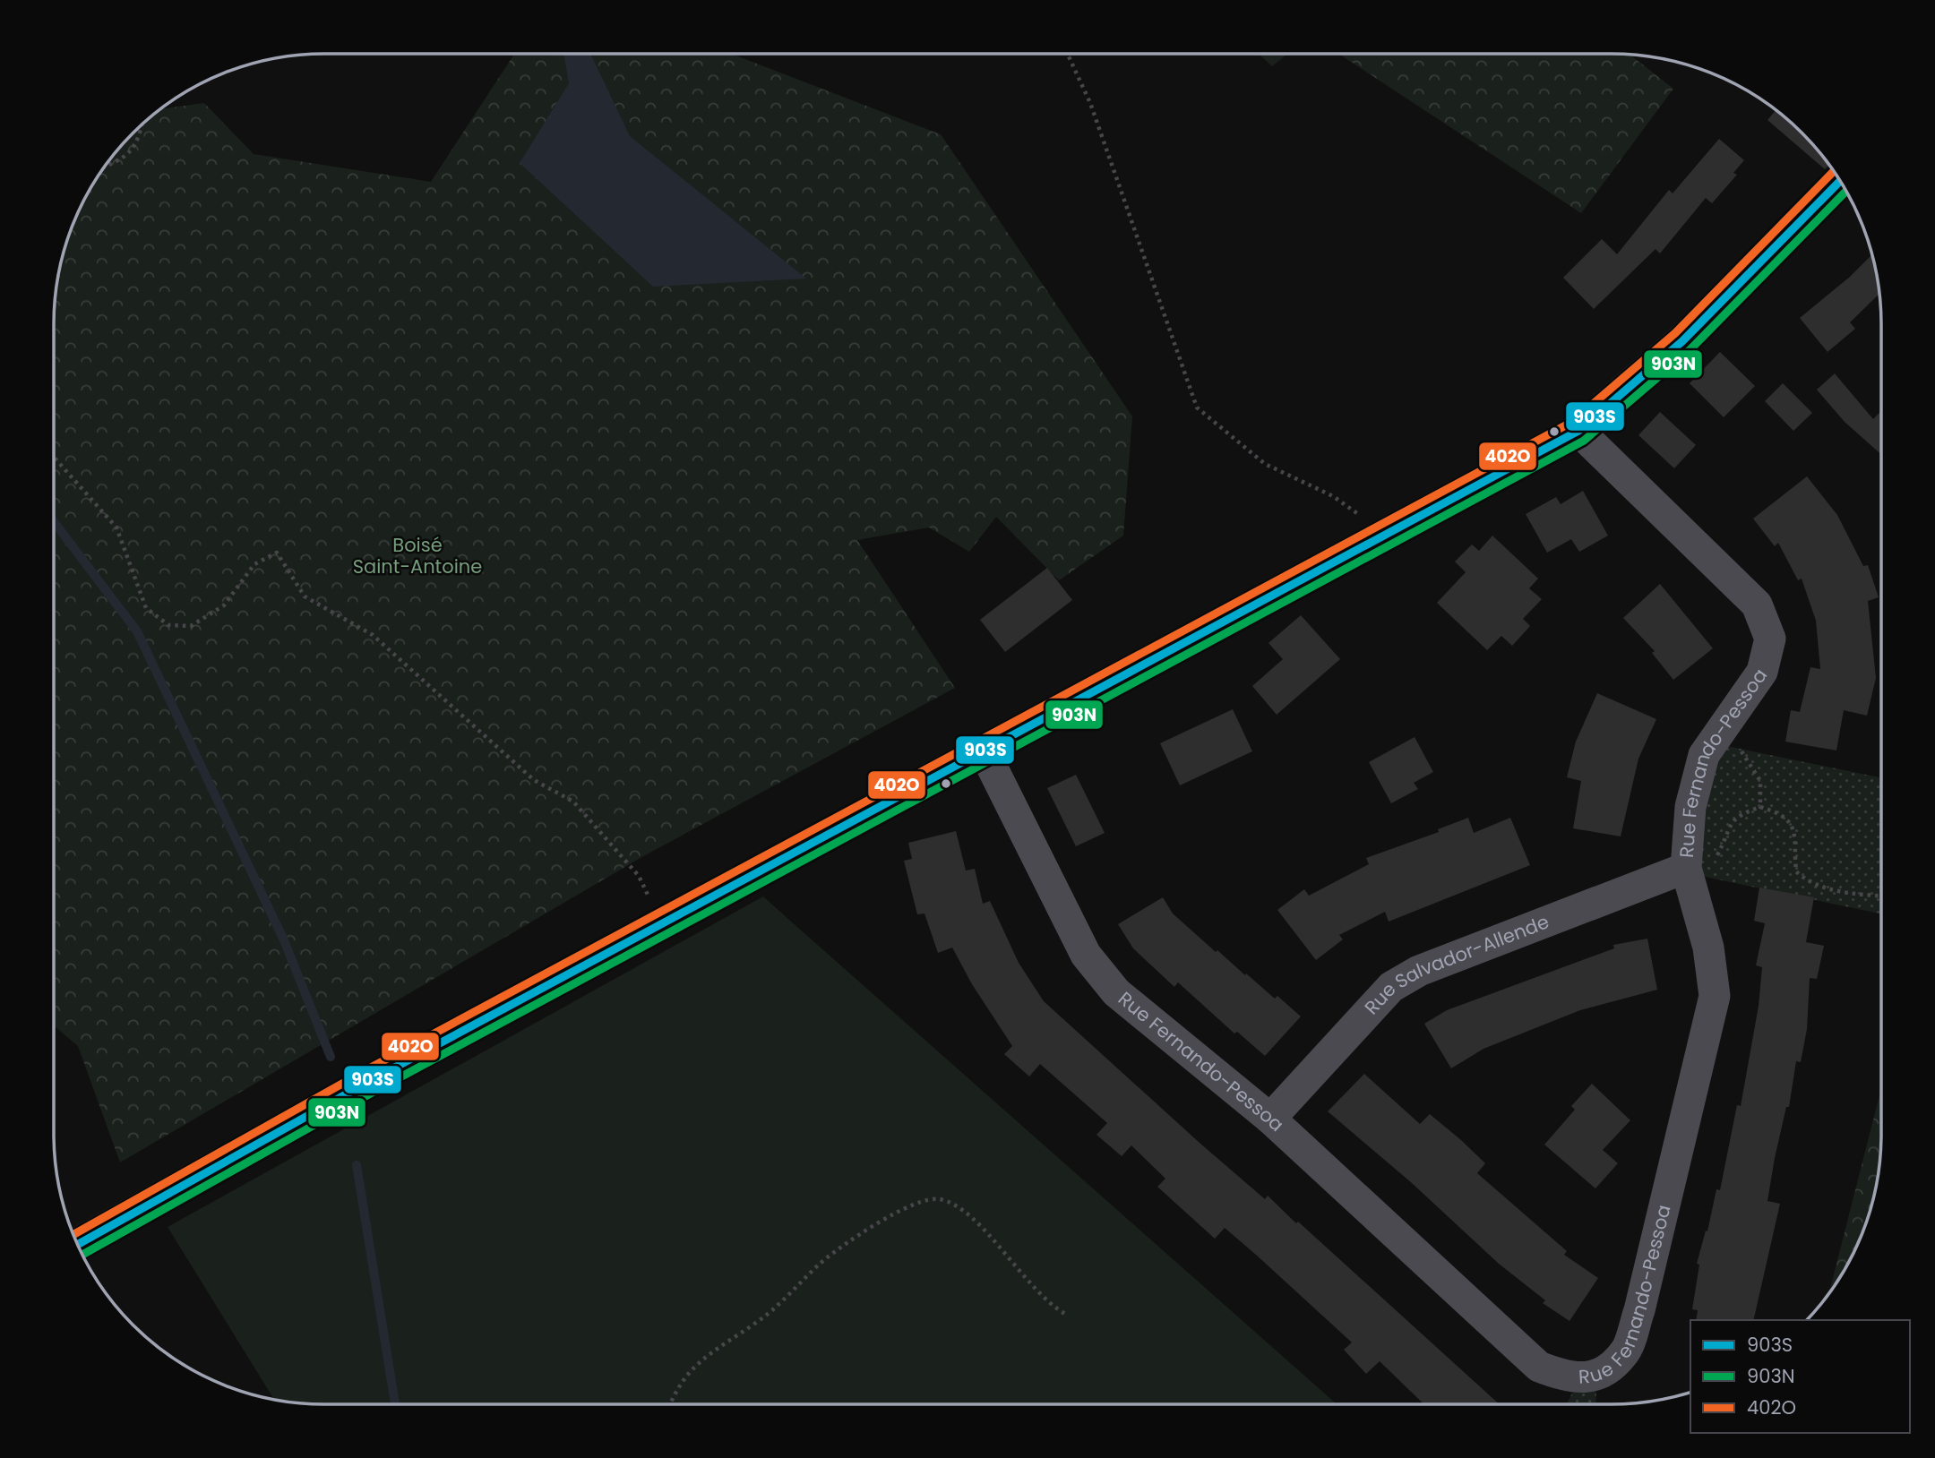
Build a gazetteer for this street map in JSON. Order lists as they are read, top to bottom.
{
  "streets": {
    "street": ["Rue Fernando-Pessoa", "Rue Salvador-Allende"]
  },
  "crossings": [
    ["Rue Fernando-Pessoa", "Rue Salvador-Allende"]
  ],
  "parks": ["Boisé Saint-Antoine"],
  "lines": ["transit line 402O", "transit line 903S", "transit line 903N"],
  "legend": ["903S", "903N", "402O"]
}
